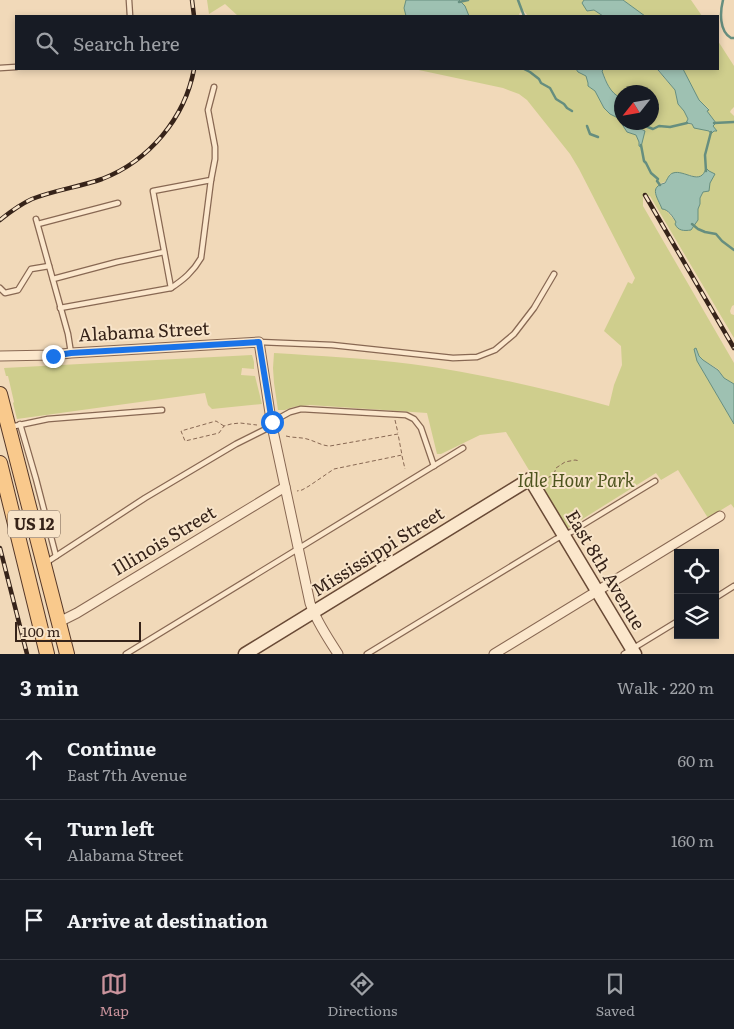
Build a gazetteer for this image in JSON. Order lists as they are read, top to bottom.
{
  "streets": {
    "main road": ["US 12"],
    "street": [
      "Alabama Street",
      "Illinois Street",
      "Mississippi Street",
      "East 8th Avenue"
    ]
  },
  "crossings": [
    ["US 12", "Illinois Street"],
    ["Mississippi Street", "East 8th Avenue"]
  ],
  "parks": ["Idle Hour Park"],
  "scale_bar": "100 m",
  "north": "bottom left",
  "page": {
    "search": "Search here",
    "scale": "100 m",
    "heading": ["3 min", "Walk · 220 m"],
    "list": [
      ["Continue", "East 7th Avenue", "60 m"],
      ["Turn left", "Alabama Street", "160 m"],
      "Arrive at destination"
    ],
    "nav": ["Map", "Directions", "Saved"]
  }
}
